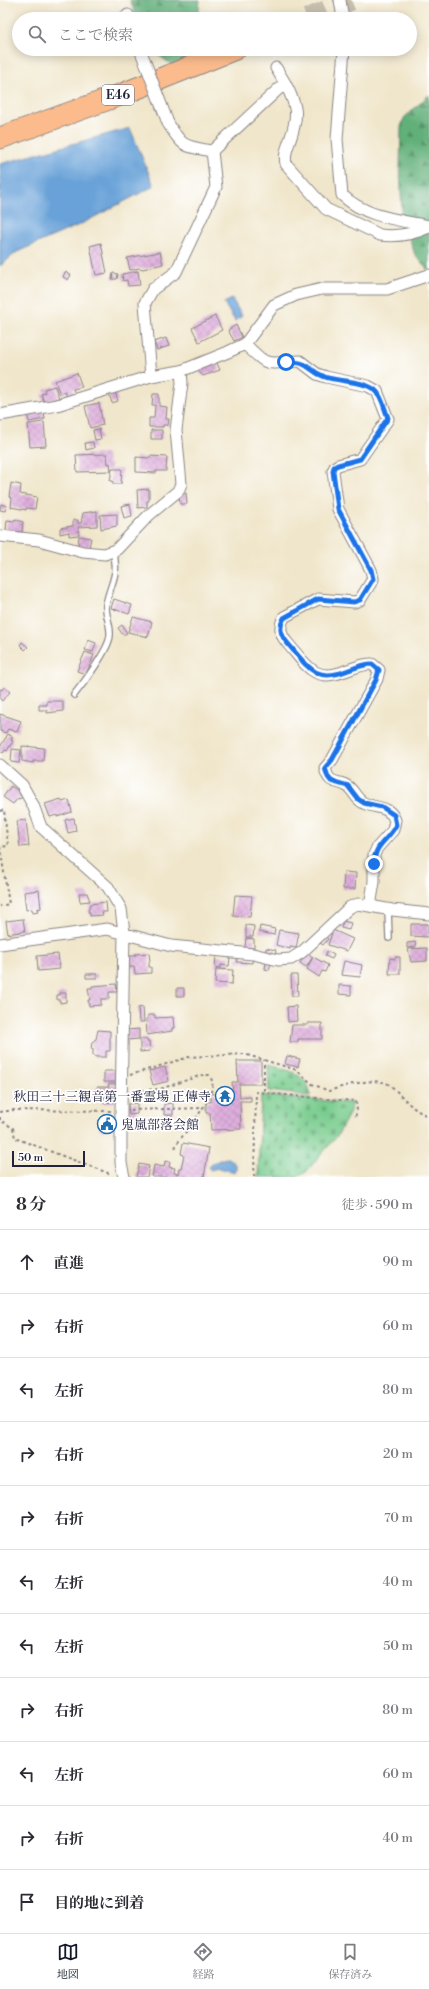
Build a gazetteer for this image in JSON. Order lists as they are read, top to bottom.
{
  "streets": {
    "highway": ["E46"]
  },
  "places": {
    "temple": ["秋田三十三観音第一番霊場 正傳寺"],
    "public building": ["鬼嵐部落会館"]
  },
  "scale_bar": "50 m",
  "page": {
    "search": "ここで検索",
    "scale": "50 m",
    "heading": ["8 分", "徒歩 · 590 m"],
    "list": [
      ["直進", "90 m"],
      ["右折", "60 m"],
      ["左折", "80 m"],
      ["右折", "20 m"],
      ["右折", "70 m"],
      ["左折", "40 m"],
      ["左折", "50 m"],
      ["右折", "80 m"],
      ["左折", "60 m"],
      ["右折", "40 m"],
      "目的地に到着"
    ],
    "nav": ["地図", "経路", "保存済み"]
  }
}
